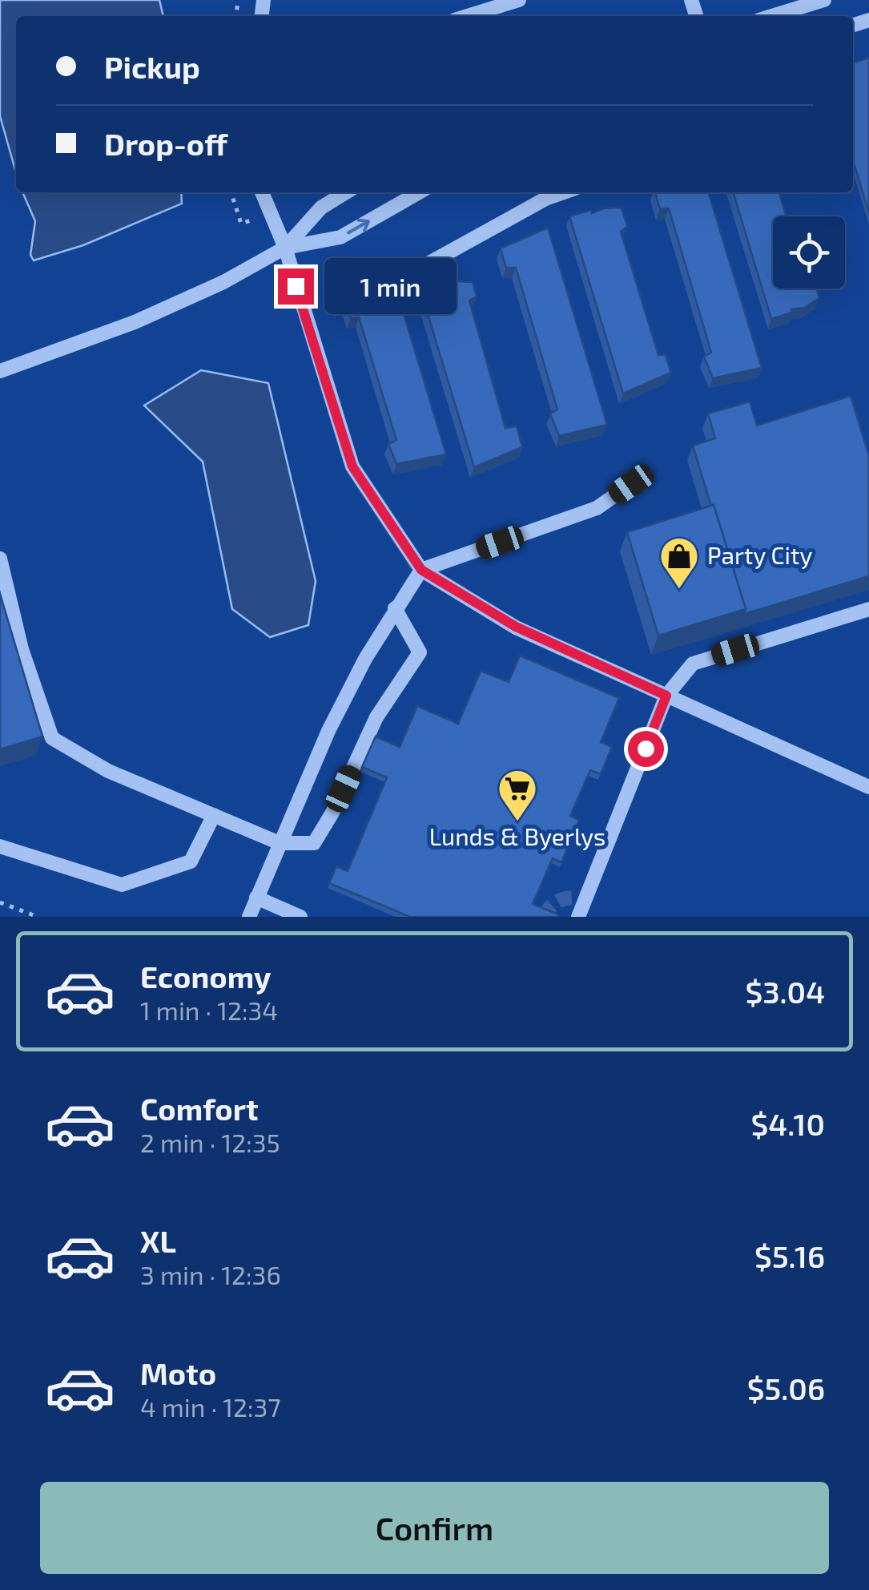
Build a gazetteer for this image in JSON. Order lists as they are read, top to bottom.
{
  "places": {
    "shop": ["Party City"],
    "supermarket": ["Lunds & Byerlys"]
  },
  "page": {
    "banner": ["Pickup", "Drop-off"],
    "bubble": "1 min",
    "list": [
      {
        "name": "Economy",
        "note": "1 min · 12:34",
        "value": "$3.04"
      },
      {
        "name": "Comfort",
        "note": "2 min · 12:35",
        "value": "$4.10"
      },
      {
        "name": "XL",
        "note": "3 min · 12:36",
        "value": "$5.16"
      },
      {
        "name": "Moto",
        "note": "4 min · 12:37",
        "value": "$5.06"
      }
    ],
    "buttons": "Confirm"
  }
}
